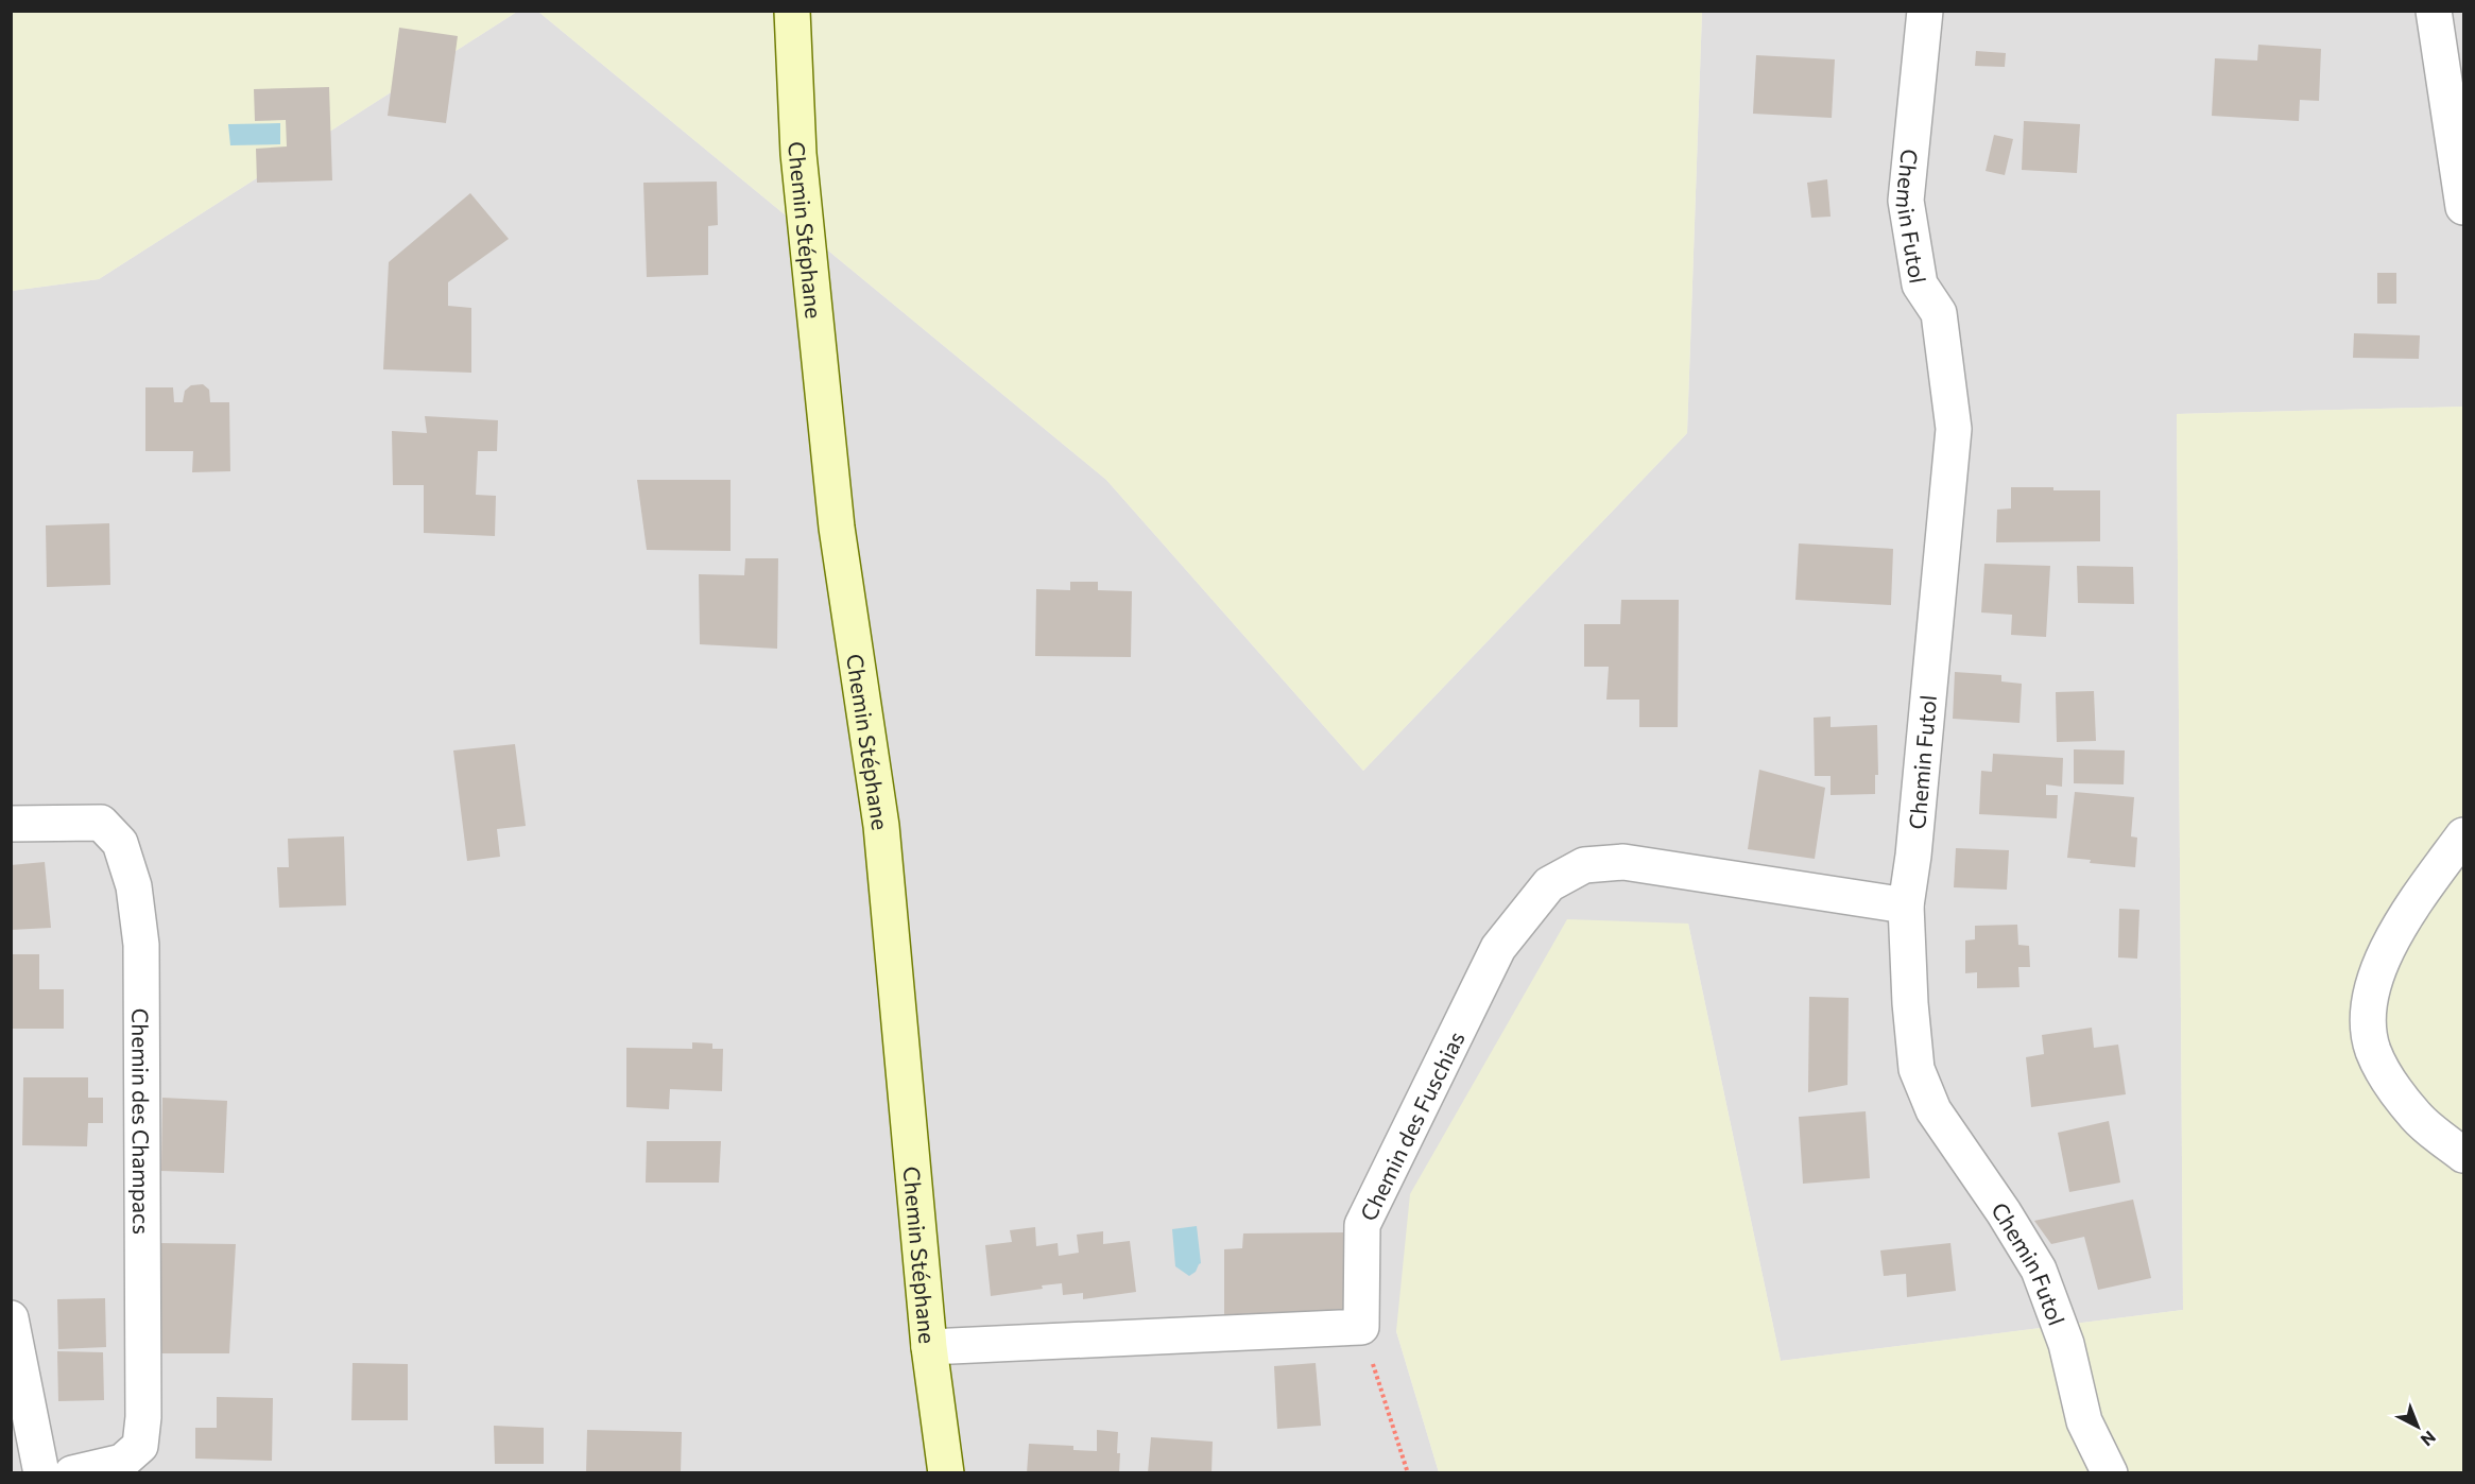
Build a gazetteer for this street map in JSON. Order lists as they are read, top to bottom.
{
  "streets": {
    "main road": ["Chemin Stéphane"],
    "street": ["Chemin Futol", "Chemin des Champacs", "Chemin des Fuschias"]
  },
  "crossings": [
    ["Chemin Futol", "Chemin des Fuschias"]
  ],
  "north": "bottom right"
}
